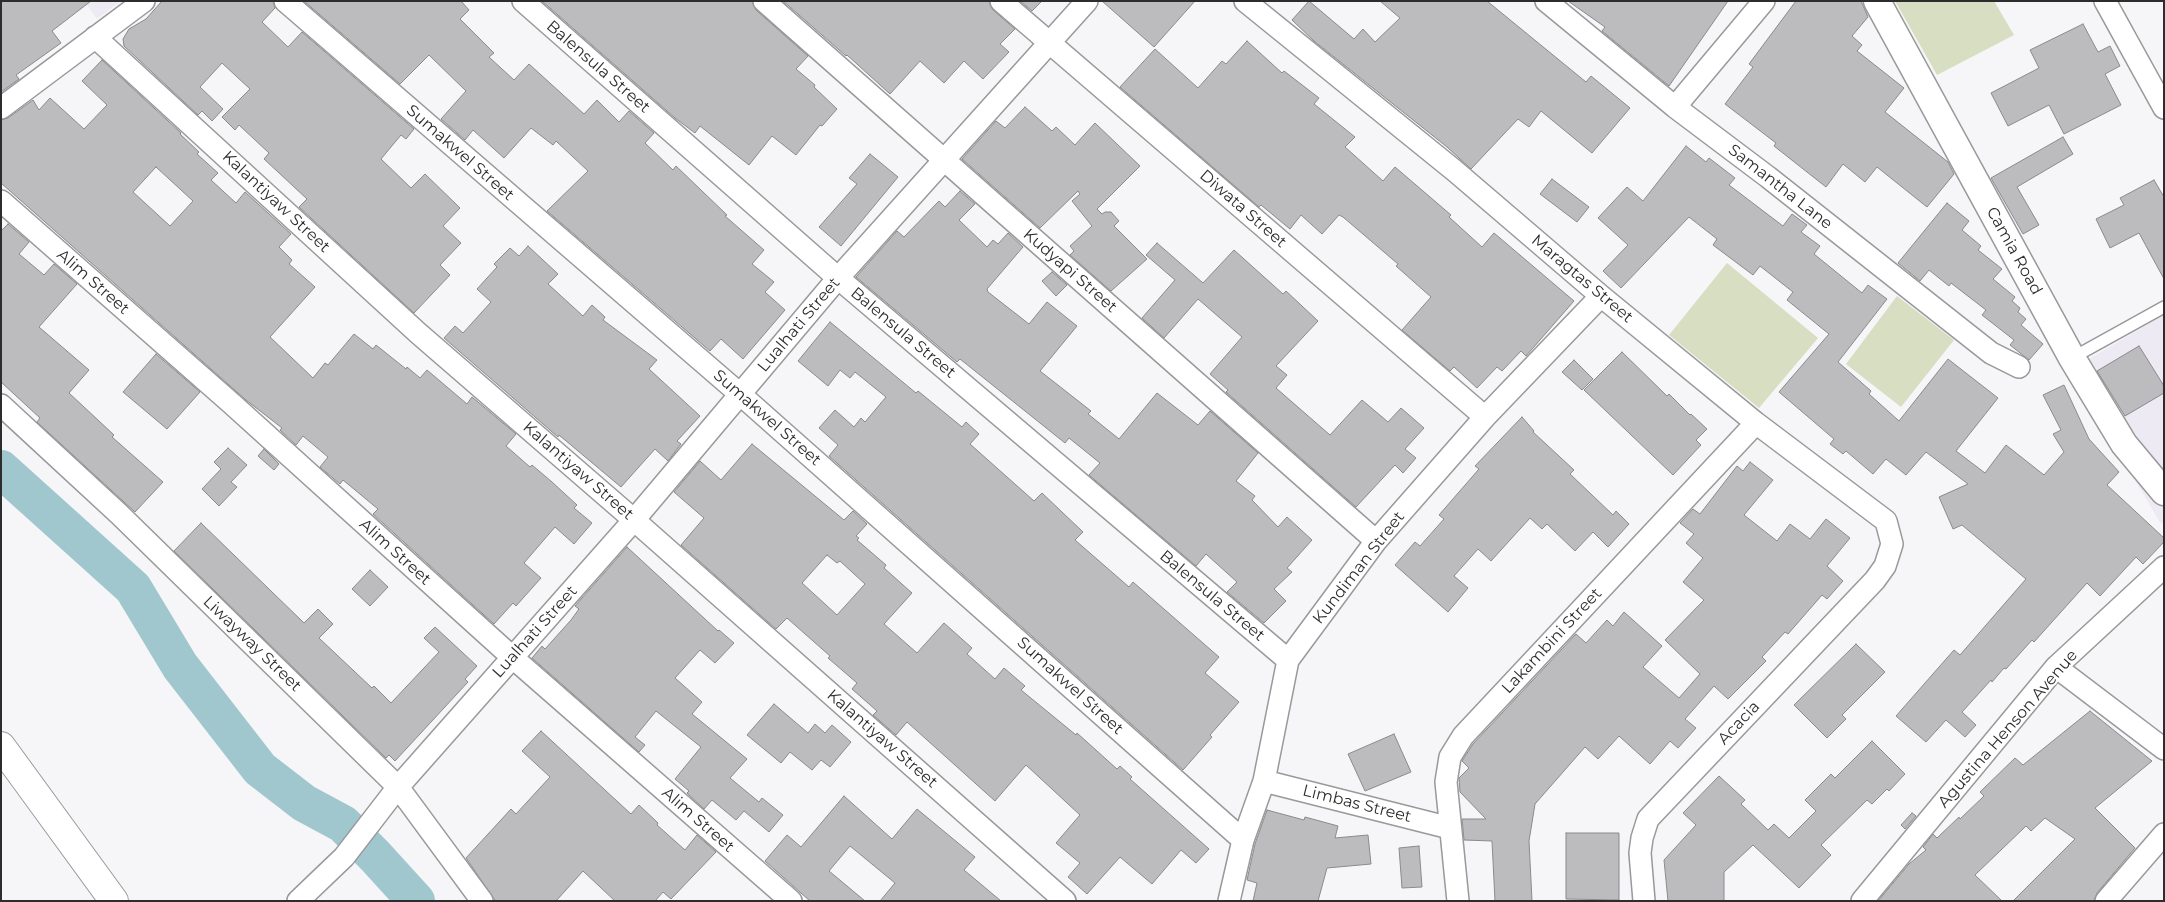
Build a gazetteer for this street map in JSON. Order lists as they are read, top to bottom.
{
  "streets": {
    "street": [
      "Balensula Street",
      "Sumakwel Street",
      "Samantha Lane",
      "Kalantiyaw Street",
      "Diwata Street",
      "Camia Road",
      "Kudyapi Street",
      "Maragtas Street",
      "Alim Street",
      "Lualhati Street",
      "Kundiman Street",
      "Lakambini Street",
      "Liwayway Street",
      "Acacia",
      "Agustina Henson Avenue",
      "Limbas Street"
    ]
  },
  "crossings": [
    ["Balensula Street", "Lualhati Street"],
    ["Balensula Street", "Kundiman Street"],
    ["Sumakwel Street", "Lualhati Street"],
    ["Sumakwel Street", "Kundiman Street"],
    ["Kalantiyaw Street", "Lualhati Street"],
    ["Diwata Street", "Lualhati Street"],
    ["Diwata Street", "Kundiman Street"],
    ["Kudyapi Street", "Lualhati Street"],
    ["Kudyapi Street", "Kundiman Street"],
    ["Maragtas Street", "Kundiman Street"],
    ["Maragtas Street", "Lakambini Street"],
    ["Maragtas Street", "Acacia"],
    ["Alim Street", "Lualhati Street"],
    ["Lualhati Street", "Liwayway Street"],
    ["Kundiman Street", "Limbas Street"],
    ["Lakambini Street", "Limbas Street"]
  ]
}
